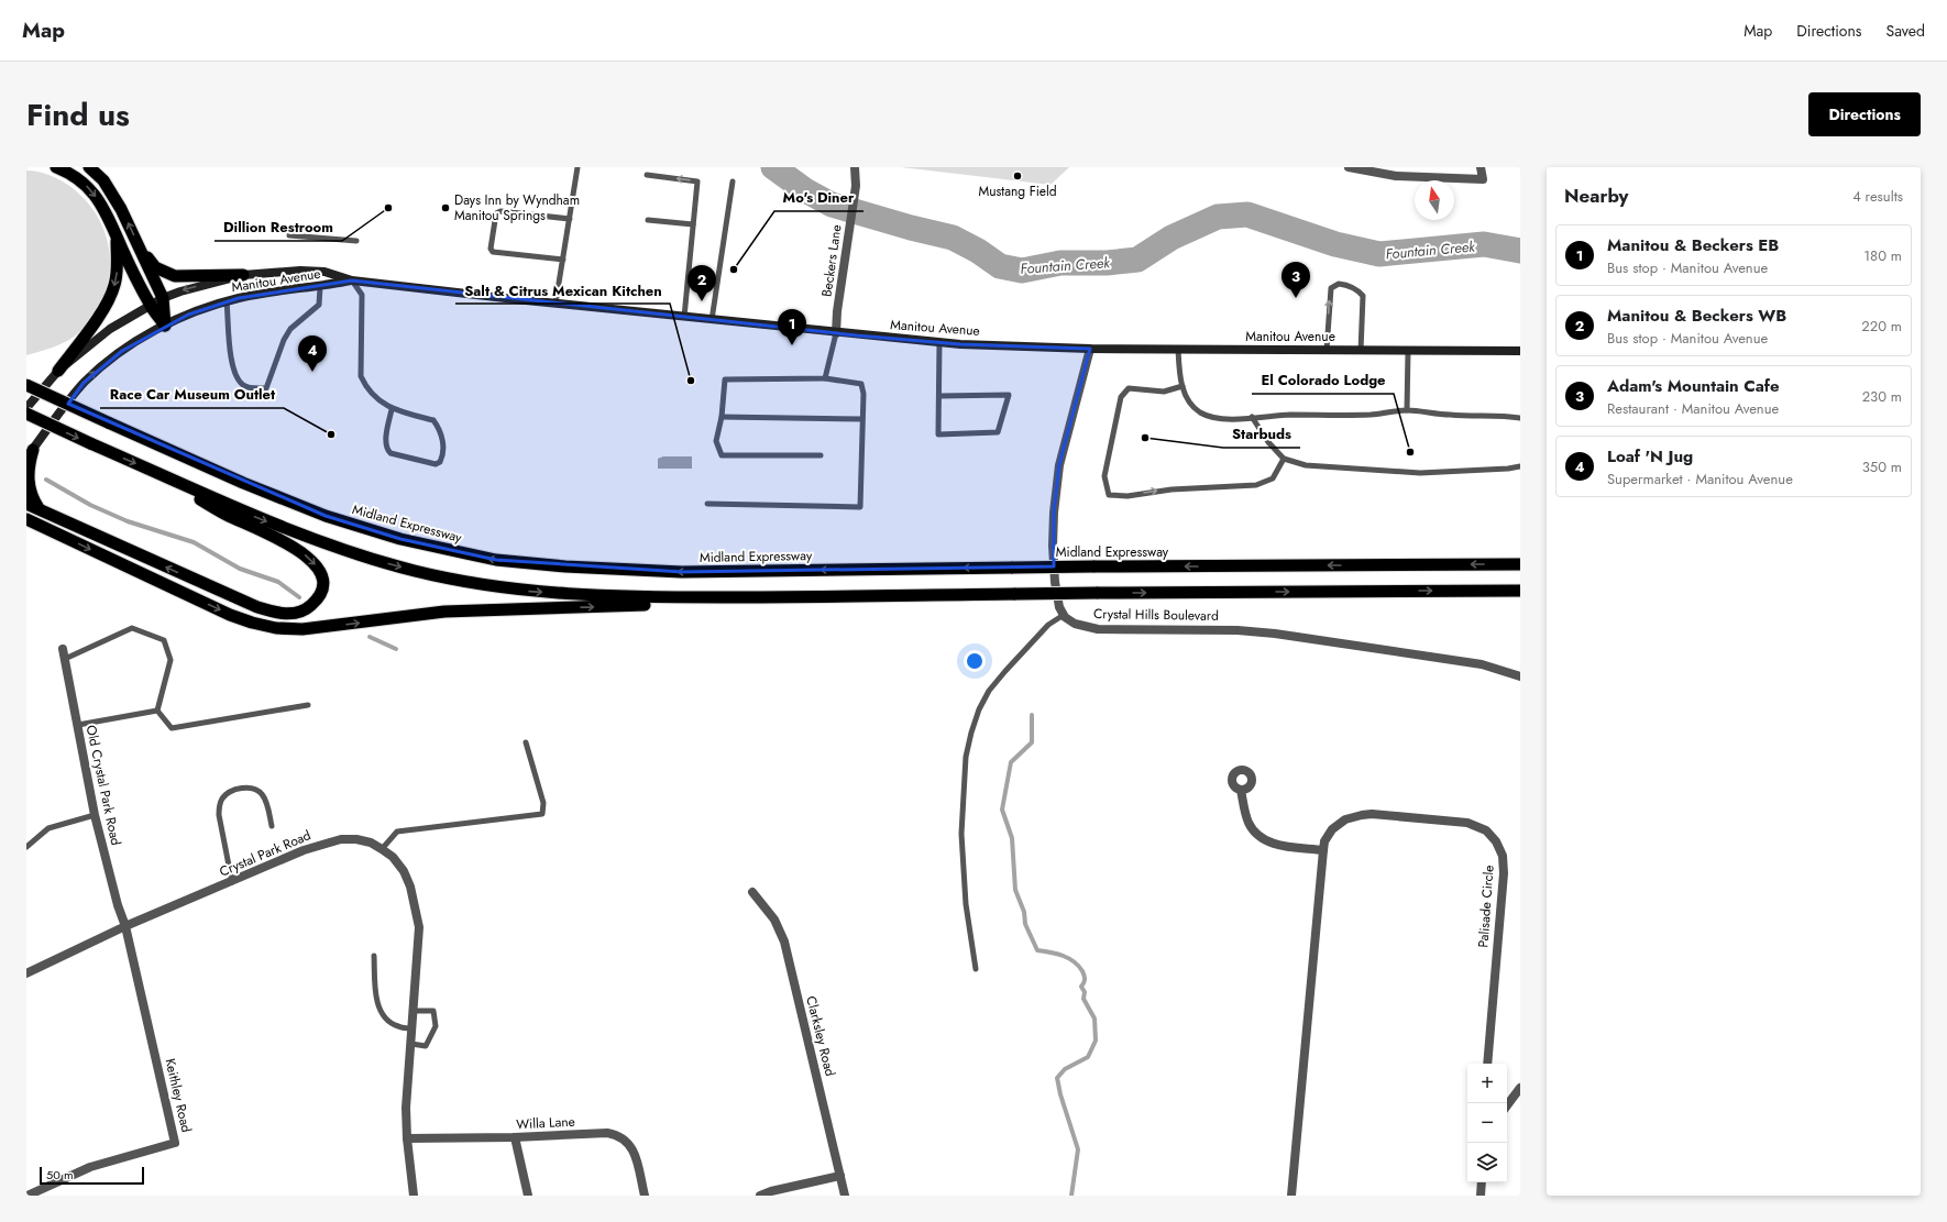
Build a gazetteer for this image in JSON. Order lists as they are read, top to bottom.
{
  "streets": {
    "highway": ["Midland Expressway"],
    "main road": ["Manitou Avenue"],
    "street": [
      "Beckers Lane",
      "Crystal Hills Boulevard",
      "Old Crystal Park Road",
      "Crystal Park Road",
      "Palisade Circle",
      "Clarksley Road",
      "Keithley Road",
      "Willa Lane"
    ]
  },
  "crossings": [
    ["Beckers Lane", "Manitou Avenue"],
    ["Old Crystal Park Road", "Crystal Park Road"],
    ["Old Crystal Park Road", "Keithley Road"],
    ["Crystal Park Road", "Keithley Road"],
    ["Crystal Park Road", "Willa Lane"]
  ],
  "water": ["Fountain Creek"],
  "places": [
    "Mustang Field",
    "Dillion Restroom",
    "Days Inn by Wyndham Manitou Springs",
    "Mo's Diner",
    "Salt & Citrus Mexican Kitchen",
    "Race Car Museum Outlet",
    "Starbuds",
    "El Colorado Lodge"
  ],
  "scale_bar": "50 m",
  "north": "top",
  "page": {
    "header": "Map",
    "nav": ["Map", "Directions", "Saved"],
    "title": "Find us",
    "buttons": "Directions",
    "heading": ["Nearby", "4 results"],
    "list": [
      {
        "mark": "1",
        "name": "Manitou & Beckers EB",
        "note": "Bus stop · Manitou Avenue",
        "value": "180 m"
      },
      {
        "mark": "2",
        "name": "Manitou & Beckers WB",
        "note": "Bus stop · Manitou Avenue",
        "value": "220 m"
      },
      {
        "mark": "3",
        "name": "Adam's Mountain Cafe",
        "note": "Restaurant · Manitou Avenue",
        "value": "230 m"
      },
      {
        "mark": "4",
        "name": "Loaf 'N Jug",
        "note": "Supermarket · Manitou Avenue",
        "value": "350 m"
      }
    ],
    "pins": [
      "3",
      "2",
      "1",
      "4"
    ],
    "map_buttons": ["+", "−"],
    "scale": "50 m"
  }
}
